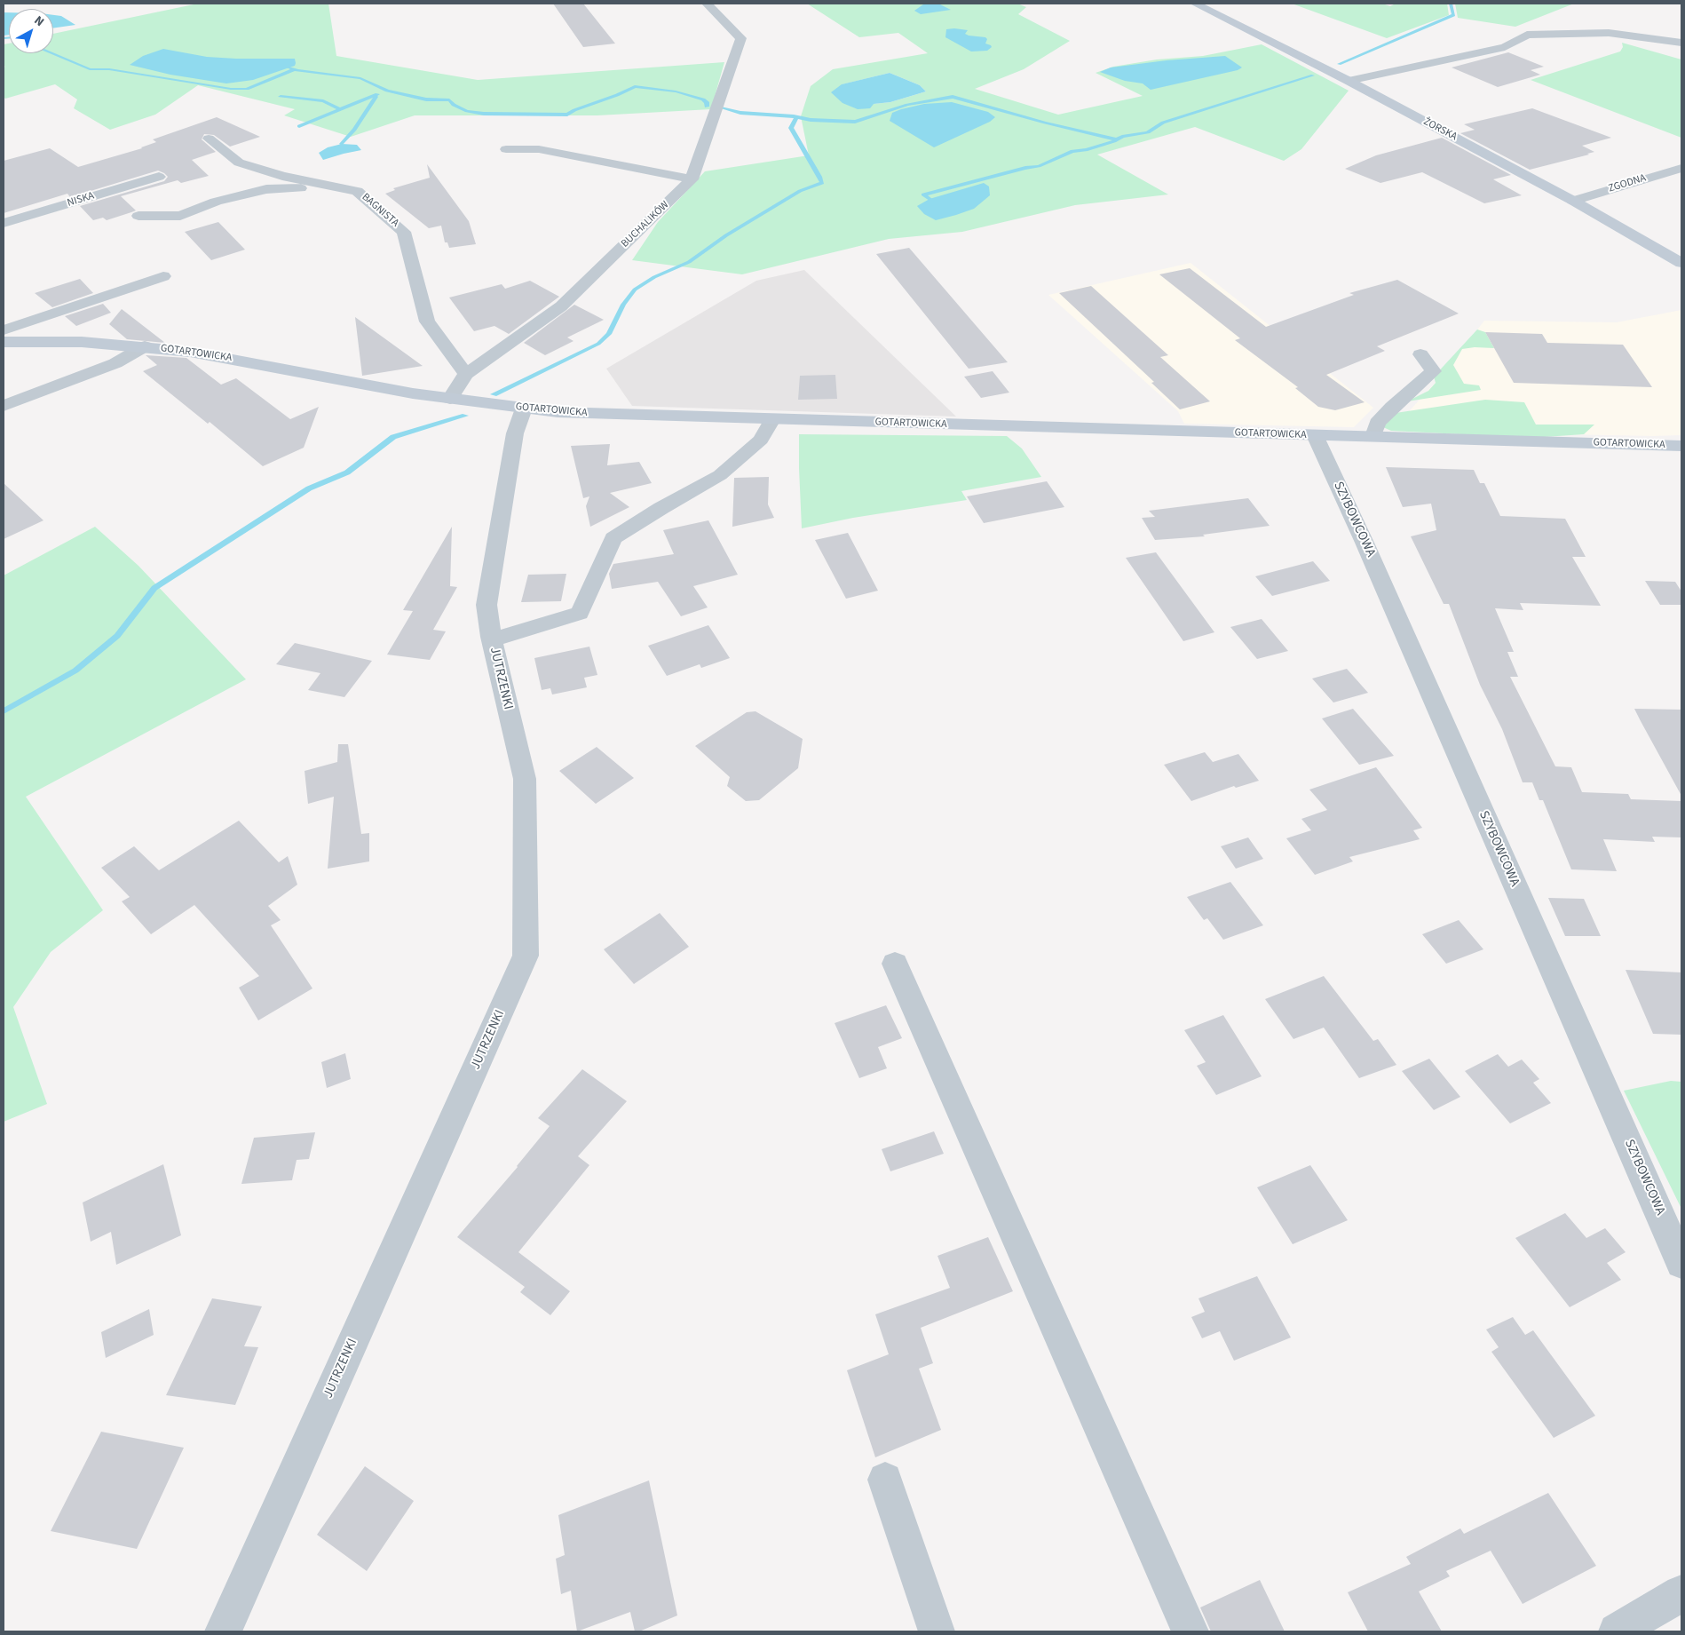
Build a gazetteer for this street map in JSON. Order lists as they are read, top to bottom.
{
  "streets": {
    "street": [
      "ŻORSKA",
      "ZGODNA",
      "NISKA",
      "BAGNISTA",
      "BUCHALIKÓW",
      "GOTARTOWICKA",
      "SZYBOWCOWA",
      "JUTRZENKI"
    ]
  },
  "crossings": [
    ["ŻORSKA", "ZGODNA"],
    ["BAGNISTA", "BUCHALIKÓW"],
    ["BUCHALIKÓW", "GOTARTOWICKA"],
    ["GOTARTOWICKA", "SZYBOWCOWA"],
    ["GOTARTOWICKA", "JUTRZENKI"]
  ],
  "north": "top right"
}
